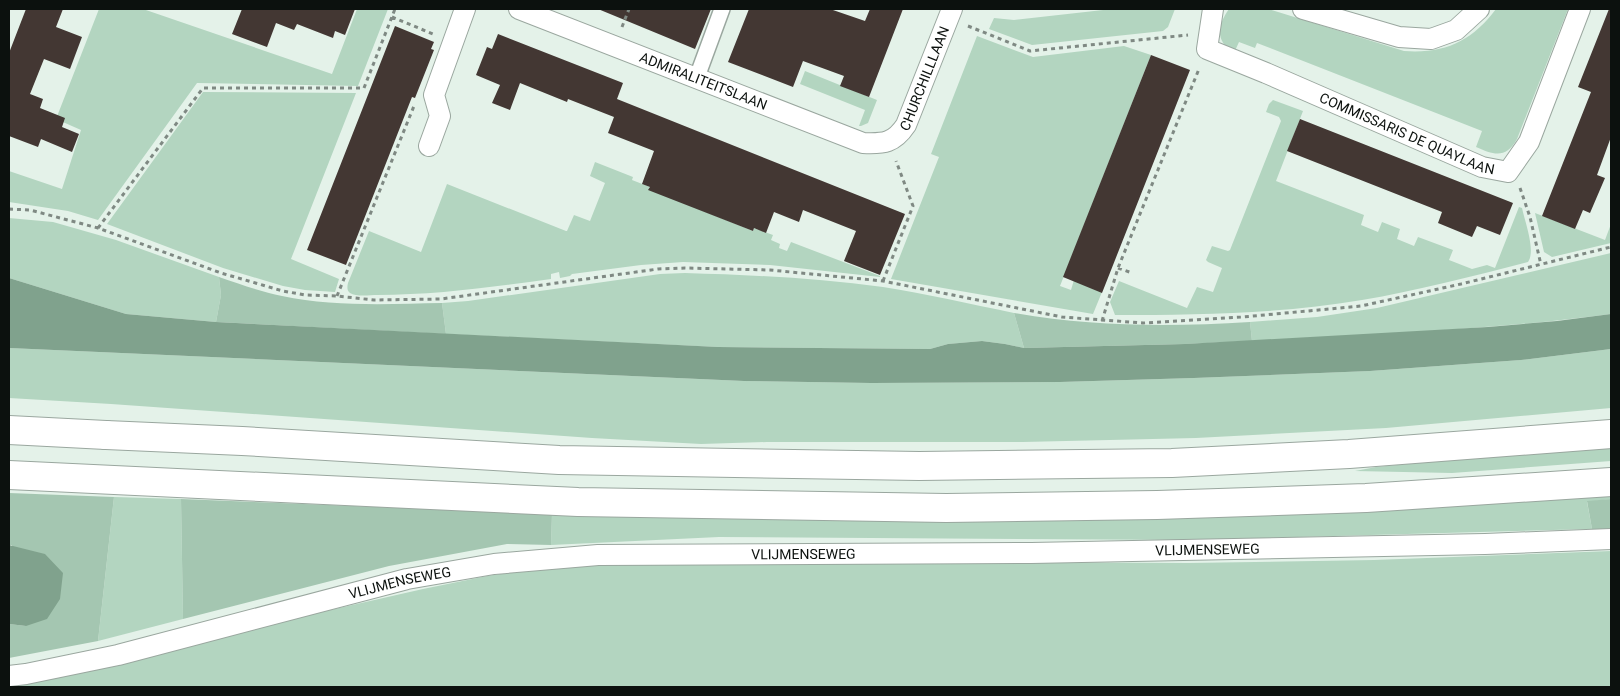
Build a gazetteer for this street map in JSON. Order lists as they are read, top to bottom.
{
  "streets": {
    "street": [
      "CHURCHILLLAAN",
      "ADMIRALITEITSLAAN",
      "COMMISSARIS DE QUAYLAAN",
      "VLIJMENSEWEG"
    ]
  },
  "crossings": [
    ["CHURCHILLLAAN", "ADMIRALITEITSLAAN"]
  ]
}
